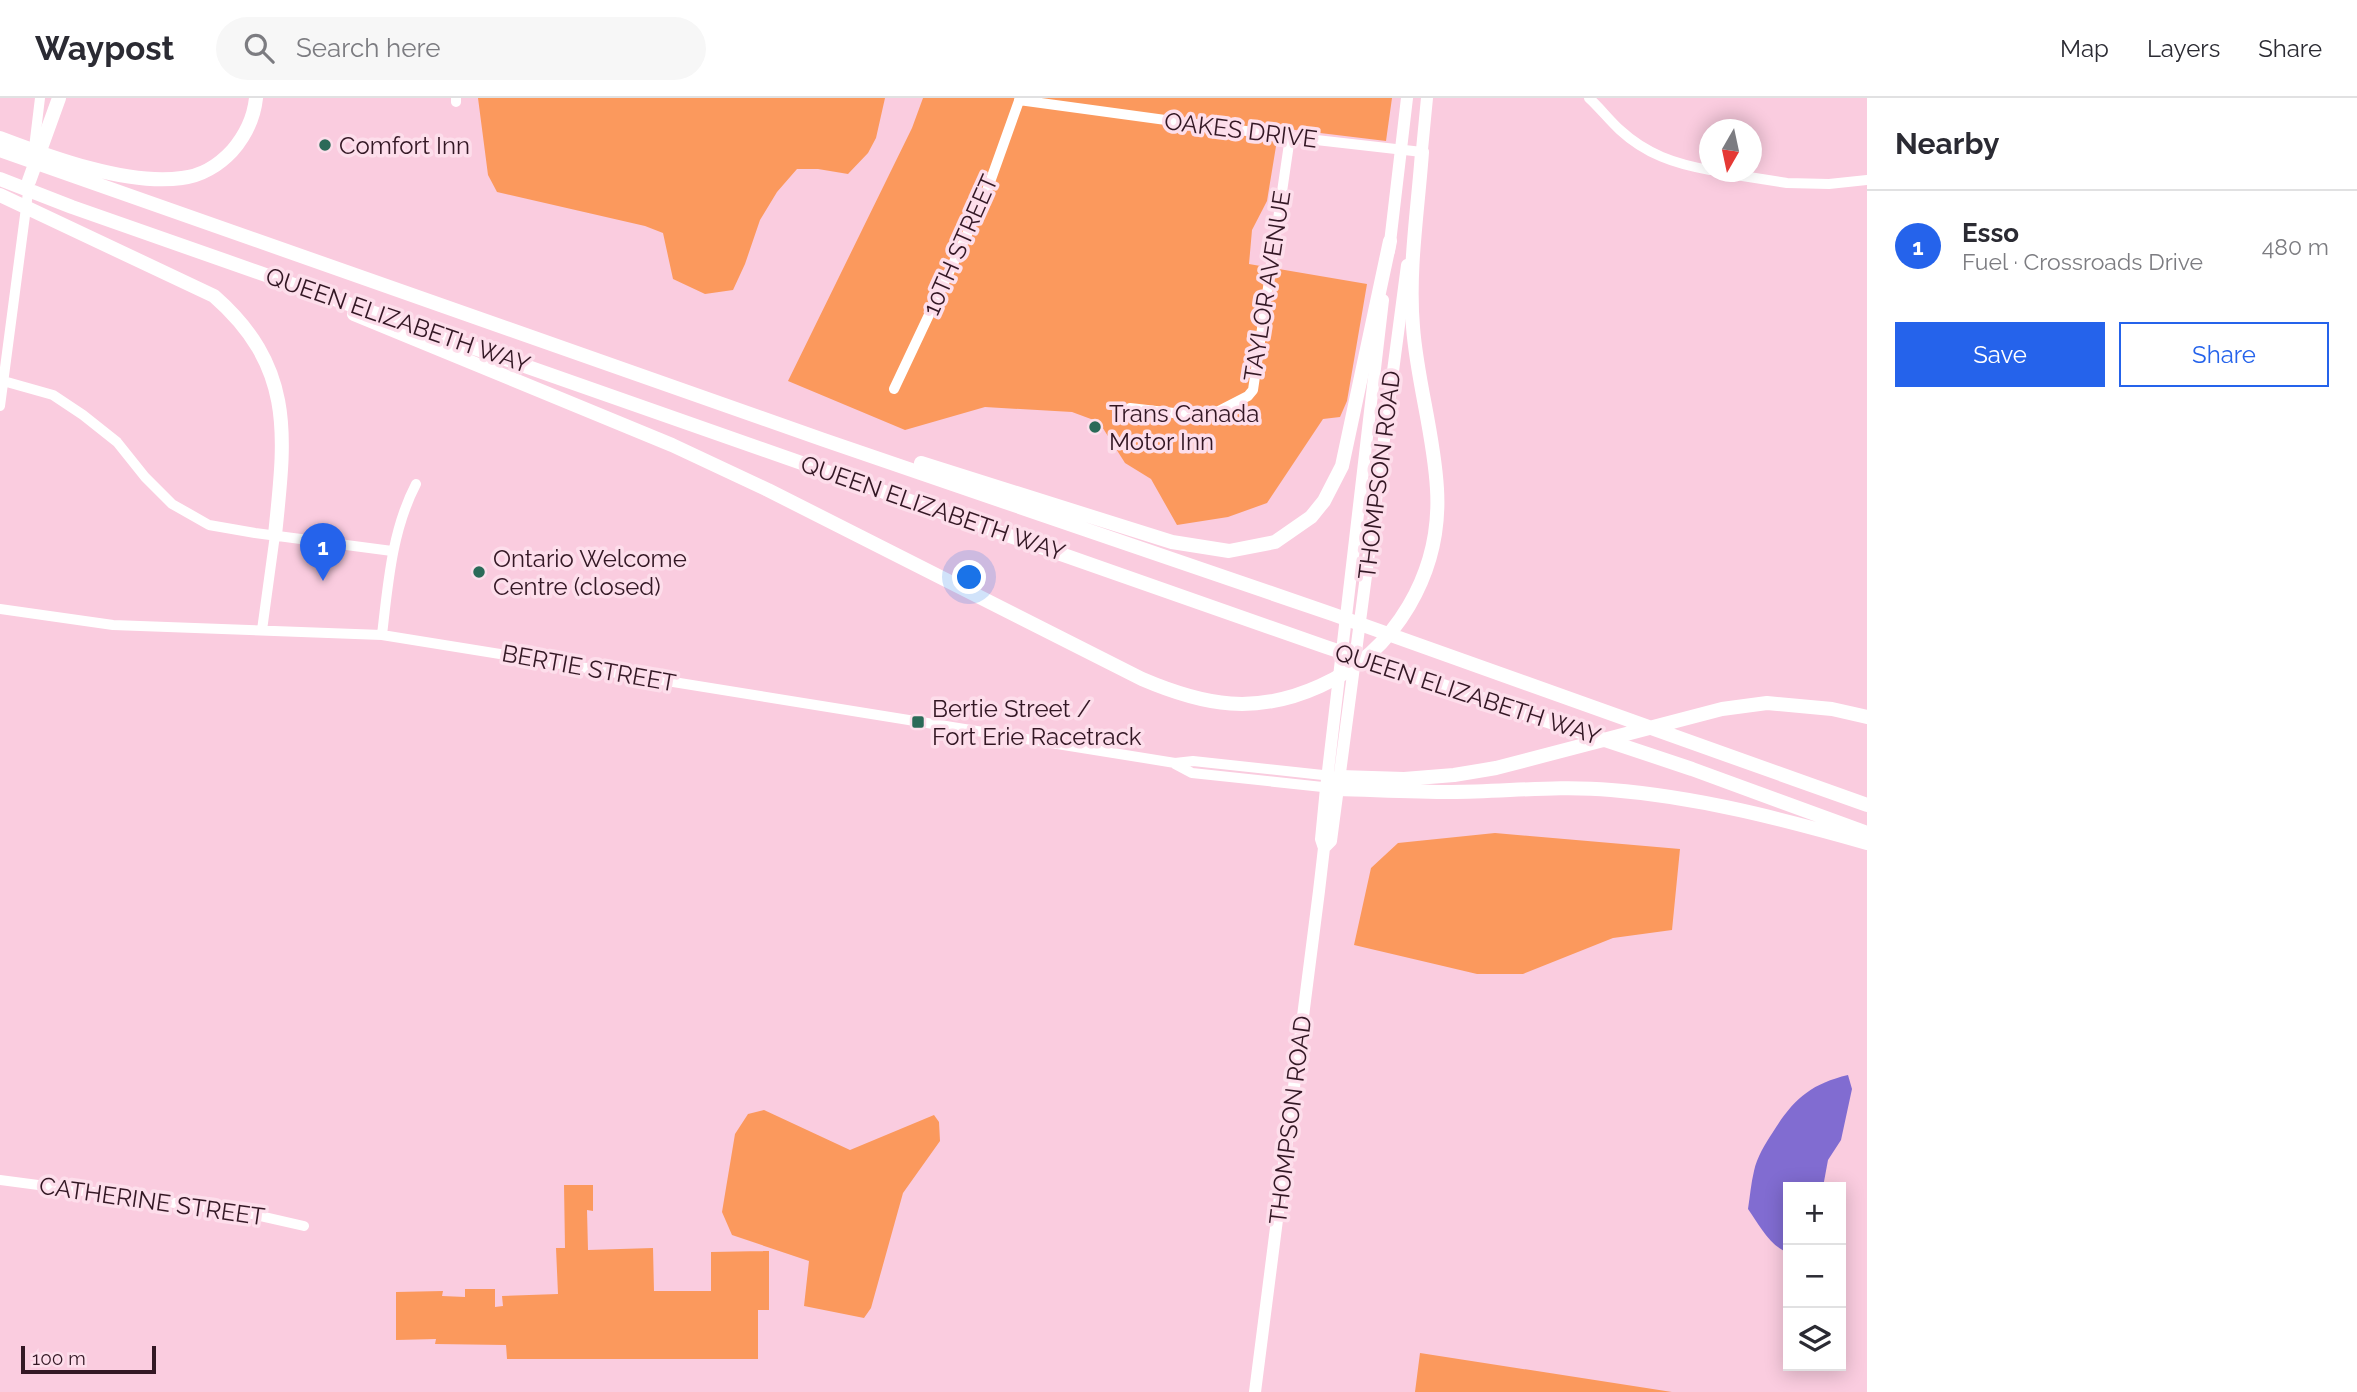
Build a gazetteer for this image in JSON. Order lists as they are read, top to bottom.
{
  "streets": {
    "highway": ["QUEEN ELIZABETH WAY"],
    "main road": ["THOMPSON ROAD"],
    "street": [
      "OAKES DRIVE",
      "10TH STREET",
      "TAYLOR AVENUE",
      "BERTIE STREET",
      "CATHERINE STREET"
    ]
  },
  "crossings": [
    ["OAKES DRIVE", "10TH STREET"],
    ["OAKES DRIVE", "TAYLOR AVENUE"],
    ["OAKES DRIVE", "THOMPSON ROAD"],
    ["THOMPSON ROAD", "BERTIE STREET"]
  ],
  "places": {
    "other": ["Comfort Inn", "Trans Canada Motor Inn", "Ontario Welcome Centre (closed)"],
    "transit": ["Bertie Street / Fort Erie Racetrack"]
  },
  "scale_bar": "100 m",
  "north": "bottom",
  "page": {
    "header": "Waypost",
    "search": "Search here",
    "nav": ["Map", "Layers", "Share"],
    "heading": "Nearby",
    "list": [
      {
        "mark": "1",
        "name": "Esso",
        "note": "Fuel · Crossroads Drive",
        "value": "480 m"
      }
    ],
    "buttons": ["Save", "Share"],
    "pins": "1",
    "map_buttons": ["+", "−"],
    "scale": "100 m"
  }
}
